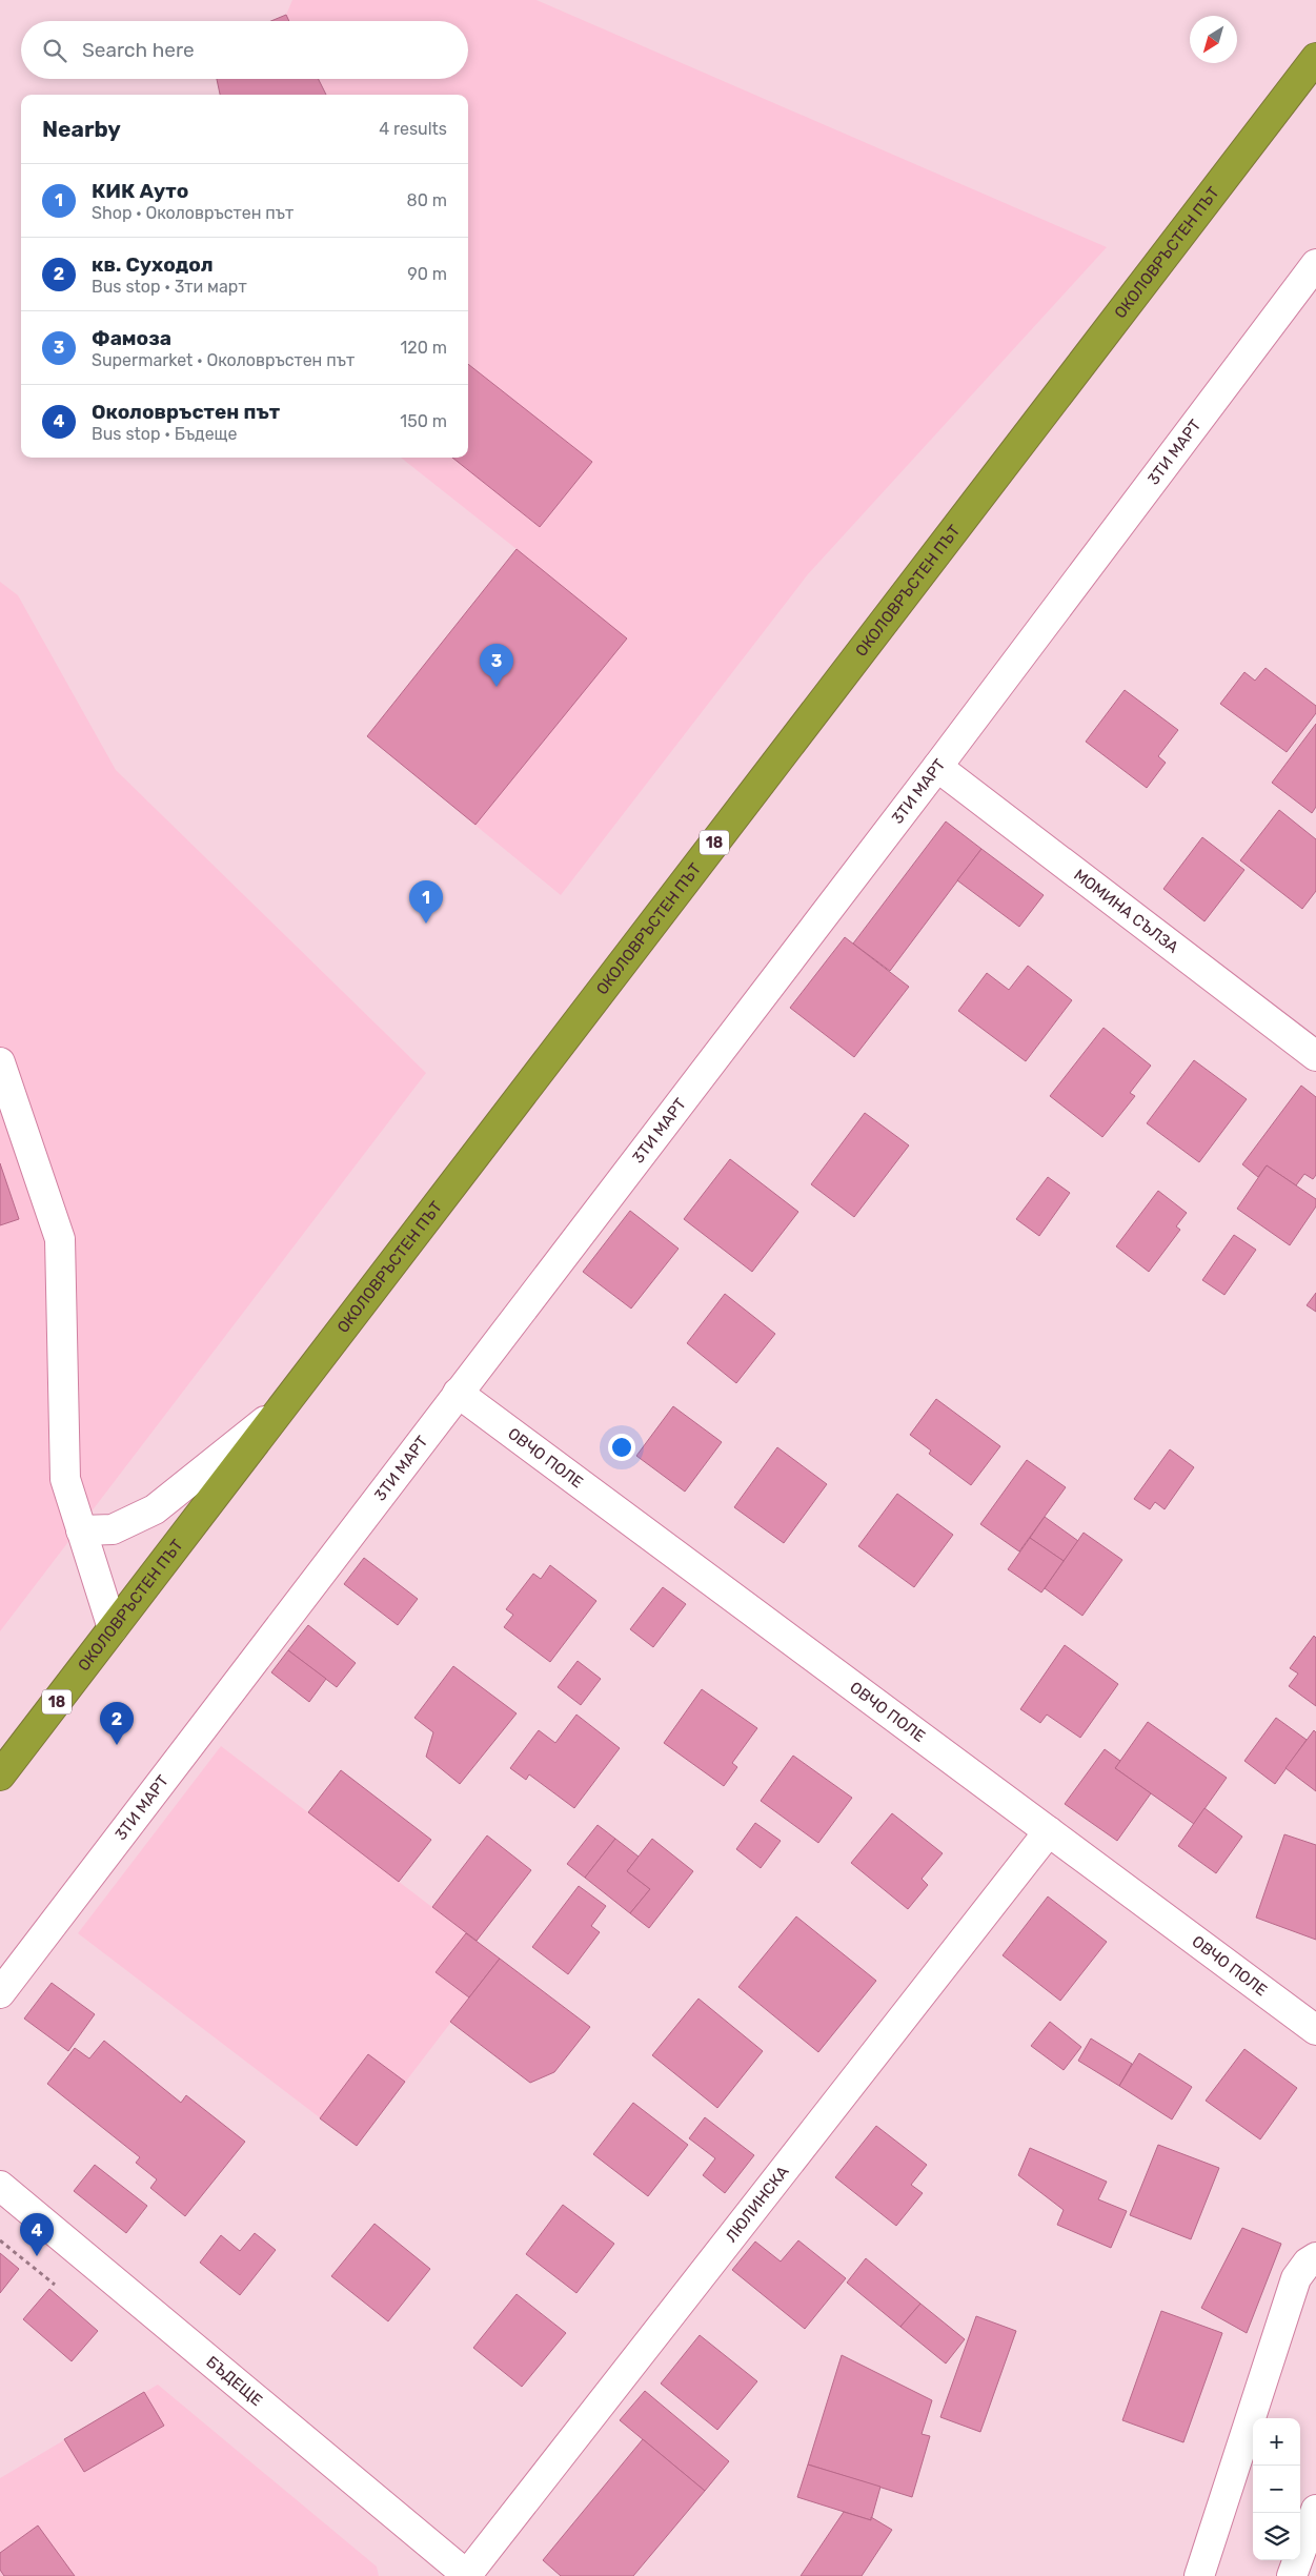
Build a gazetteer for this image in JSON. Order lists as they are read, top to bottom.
{
  "streets": {
    "highway": ["ОКОЛОВРЪСТЕН ПЪТ", "18"],
    "street": [
      "3ТИ МАРТ",
      "МОМИНА СЪЛЗА",
      "ОВЧО ПОЛЕ",
      "ЛЮЛИНСКА",
      "БЪДЕЩЕ"
    ]
  },
  "crossings": [
    ["3ТИ МАРТ", "МОМИНА СЪЛЗА"],
    ["3ТИ МАРТ", "ОВЧО ПОЛЕ"],
    ["ОВЧО ПОЛЕ", "ЛЮЛИНСКА"],
    ["ЛЮЛИНСКА", "БЪДЕЩЕ"]
  ],
  "north": "bottom left",
  "page": {
    "search": "Search here",
    "heading": ["Nearby", "4 results"],
    "list": [
      {
        "mark": "1",
        "name": "КИК Ауто",
        "note": "Shop · Околовръстен път",
        "value": "80 m"
      },
      {
        "mark": "2",
        "name": "кв. Суходол",
        "note": "Bus stop · 3ти март",
        "value": "90 m"
      },
      {
        "mark": "3",
        "name": "Фамоза",
        "note": "Supermarket · Околовръстен път",
        "value": "120 m"
      },
      {
        "mark": "4",
        "name": "Околовръстен път",
        "note": "Bus stop · Бъдеще",
        "value": "150 m"
      }
    ],
    "pins": [
      "3",
      "1",
      "2",
      "4"
    ],
    "map_buttons": ["+", "−"]
  }
}
